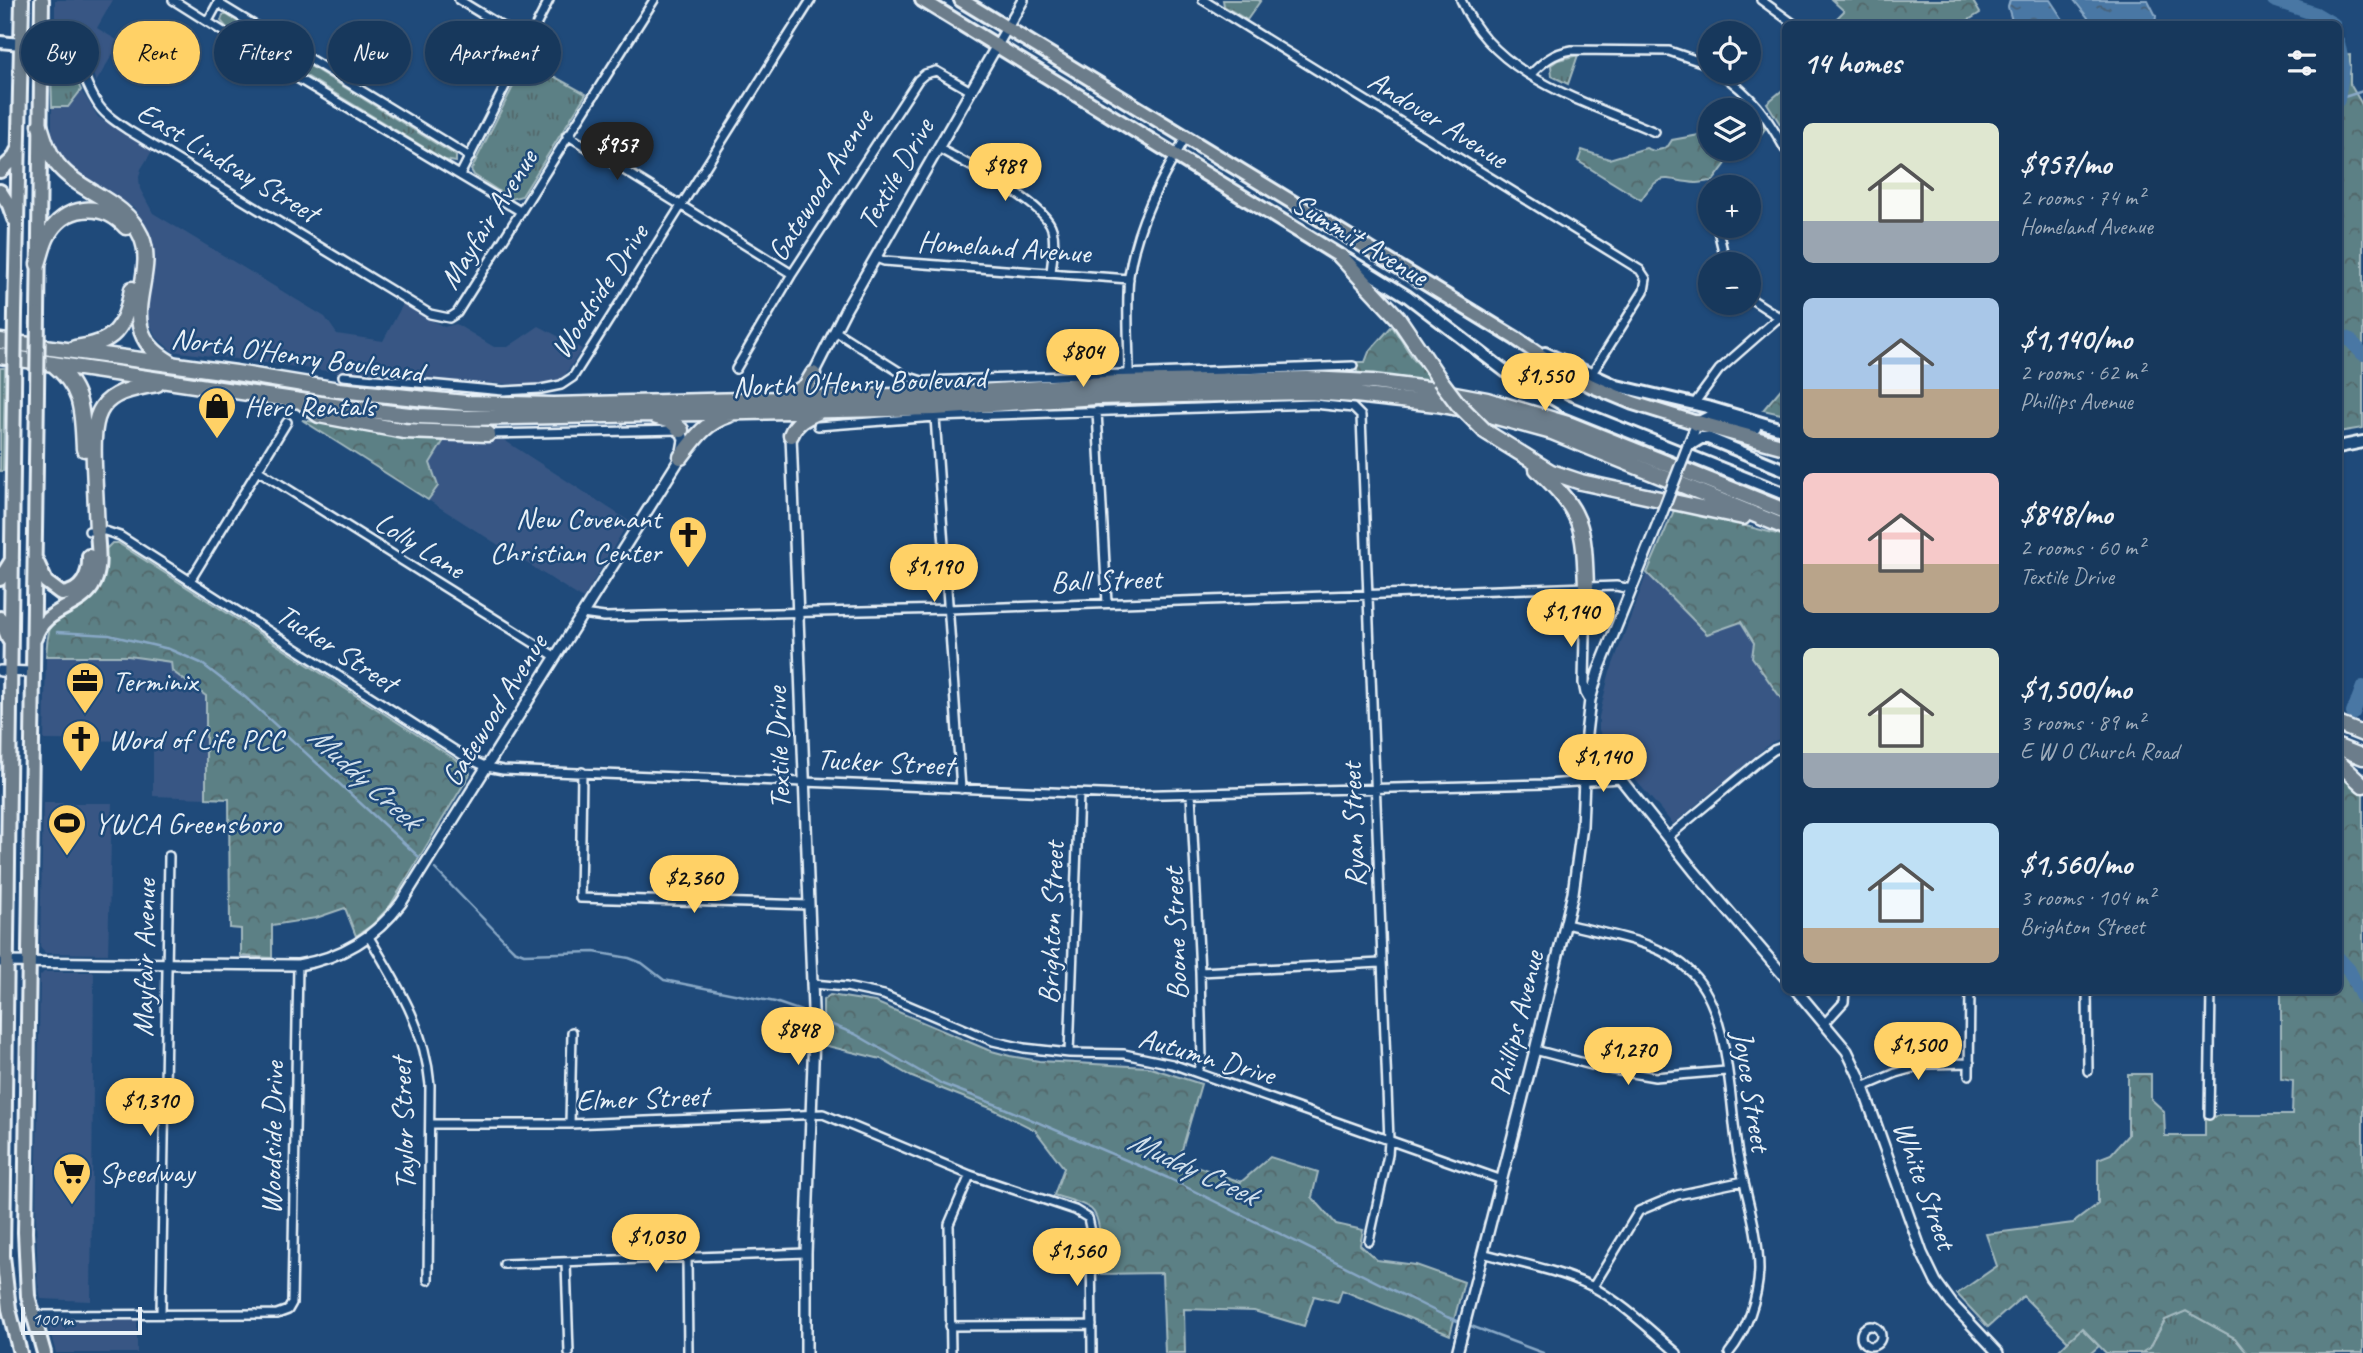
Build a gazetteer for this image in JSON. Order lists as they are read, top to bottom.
{
  "streets": {
    "highway": ["North O'Henry Boulevard"],
    "main road": ["East Lindsay Street", "Summit Avenue"],
    "street": [
      "Andover Avenue",
      "Textile Drive",
      "Gatewood Avenue",
      "Mayfair Avenue",
      "Homeland Avenue",
      "Woodside Drive",
      "Lolly Lane",
      "Ball Street",
      "Tucker Street",
      "Ryan Street",
      "Brighton Street",
      "Boone Street",
      "Phillips Avenue",
      "Autumn Drive",
      "Joyce Street",
      "Elmer Street",
      "Taylor Street",
      "White Street"
    ]
  },
  "crossings": [
    ["Andover Avenue", "Summit Avenue"],
    ["East Lindsay Street", "Mayfair Avenue"],
    ["Textile Drive", "Gatewood Avenue"],
    ["Textile Drive", "Summit Avenue"],
    ["Textile Drive", "Homeland Avenue"],
    ["Textile Drive", "Ball Street"],
    ["Textile Drive", "Tucker Street"],
    ["Textile Drive", "Autumn Drive"],
    ["Textile Drive", "Elmer Street"],
    ["Gatewood Avenue", "Mayfair Avenue"],
    ["Gatewood Avenue", "Woodside Drive"],
    ["Gatewood Avenue", "Lolly Lane"],
    ["Gatewood Avenue", "Ball Street"],
    ["Gatewood Avenue", "Tucker Street"],
    ["Gatewood Avenue", "Taylor Street"],
    ["Mayfair Avenue", "Woodside Drive"],
    ["Summit Avenue", "Phillips Avenue"],
    ["Ball Street", "Ryan Street"],
    ["Ball Street", "Phillips Avenue"],
    ["Tucker Street", "Ryan Street"],
    ["Tucker Street", "Brighton Street"],
    ["Tucker Street", "Boone Street"],
    ["Tucker Street", "Phillips Avenue"],
    ["Ryan Street", "Autumn Drive"],
    ["Brighton Street", "Autumn Drive"],
    ["Boone Street", "Autumn Drive"],
    ["Phillips Avenue", "Autumn Drive"],
    ["Phillips Avenue", "Joyce Street"],
    ["Elmer Street", "Taylor Street"]
  ],
  "water": ["Muddy Creek"],
  "places": {
    "shop": ["Herc Rentals"],
    "church": ["New Covenant Christian Center", "Word of Life PCC"],
    "office": ["Terminix"],
    "sports": ["YWCA Greensboro"],
    "supermarket": ["Speedway"]
  },
  "scale_bar": "100 m",
  "page": {
    "map_buttons": ["+", "−"],
    "chip": [
      "Buy",
      "Rent",
      "Filters",
      "New",
      "Apartment"
    ],
    "heading": "14 homes",
    "list": [
      {
        "name": "$957/mo",
        "note": "2 rooms · 74 m² · Homeland Avenue"
      },
      {
        "name": "$1,140/mo",
        "note": "2 rooms · 62 m² · Phillips Avenue"
      },
      {
        "name": "$848/mo",
        "note": "2 rooms · 60 m² · Textile Drive"
      },
      {
        "name": "$1,500/mo",
        "note": "3 rooms · 89 m² · E W O Church Road"
      },
      {
        "name": "$1,560/mo",
        "note": "3 rooms · 104 m² · Brighton Street"
      }
    ],
    "price": [
      "$957",
      "$989",
      "$804",
      "$1,550",
      "$1,190",
      "$1,140",
      "$1,140",
      "$2,360",
      "$848",
      "$1,500",
      "$1,270",
      "$1,310",
      "$1,030",
      "$1,560"
    ],
    "scale": "100 m"
  }
}
